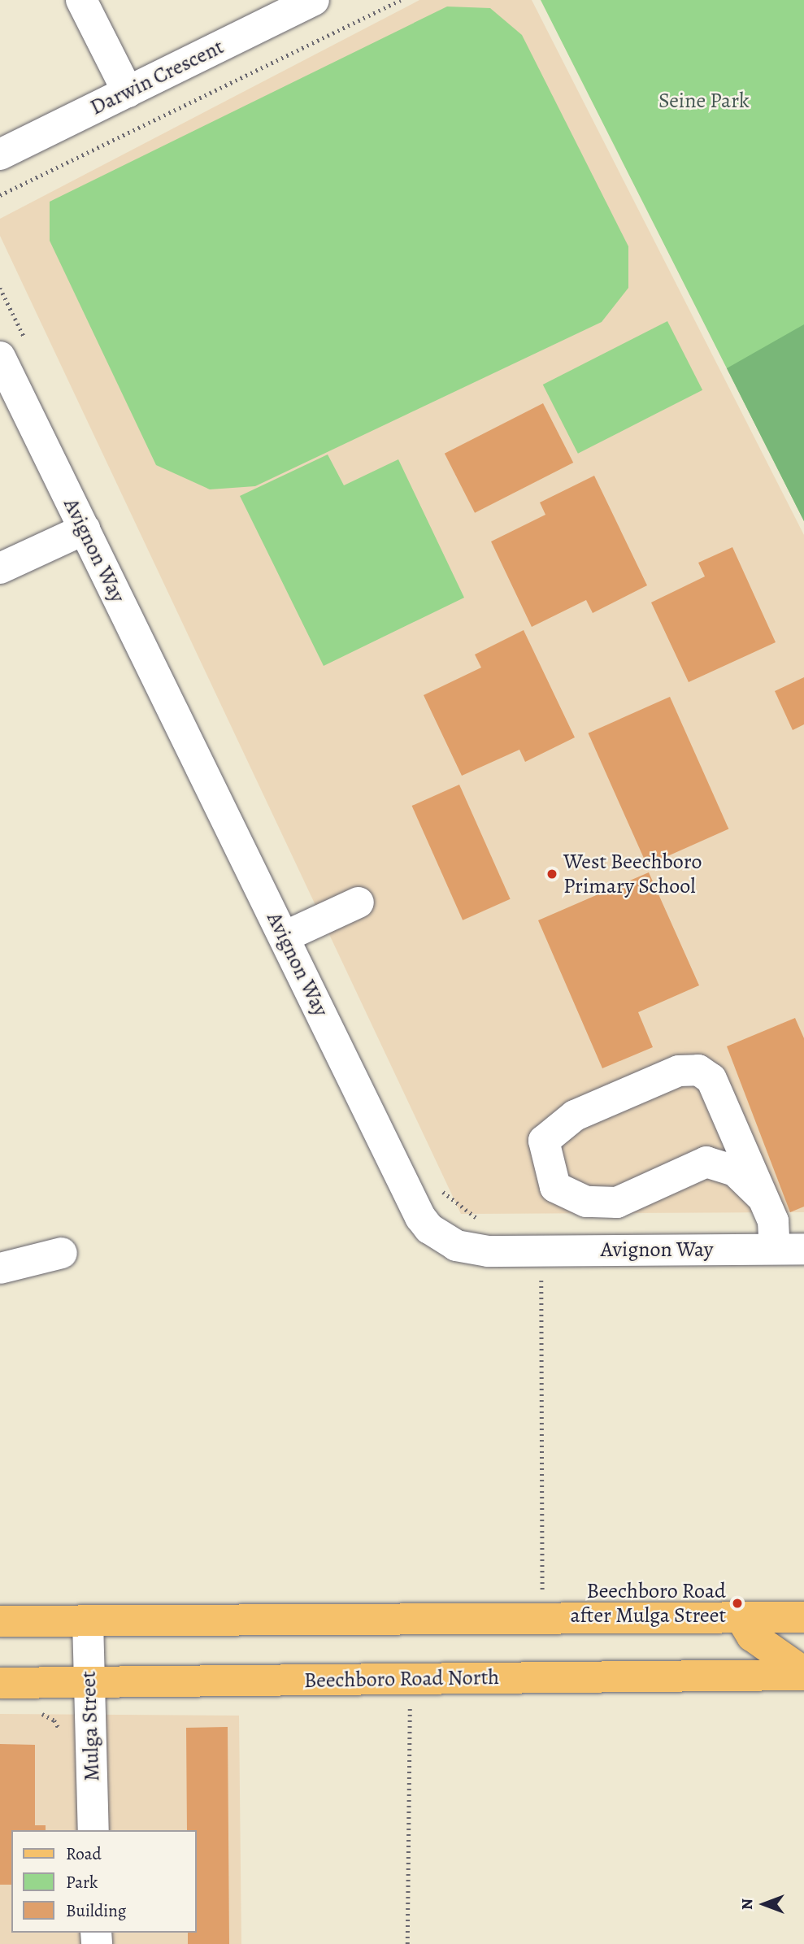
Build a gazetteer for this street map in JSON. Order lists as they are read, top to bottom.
{
  "streets": {
    "main road": ["Beechboro Road North"],
    "street": ["Darwin Crescent", "Avignon Way", "Mulga Street"]
  },
  "crossings": [
    ["Beechboro Road North", "Mulga Street"]
  ],
  "parks": ["Seine Park"],
  "places": ["West Beechboro Primary School", "Beechboro Road after Mulga Street"],
  "legend": ["Road", "Park", "Building"],
  "north": "left"
}
